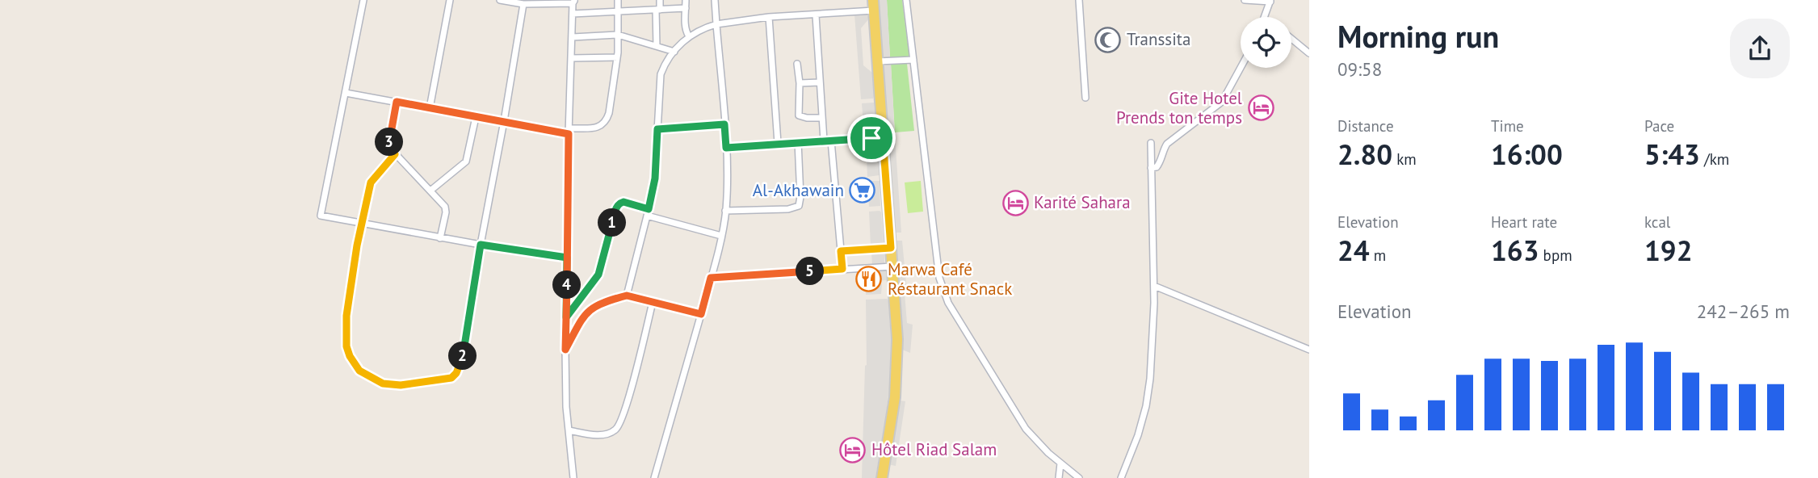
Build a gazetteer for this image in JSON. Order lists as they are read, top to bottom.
{
  "places": {
    "mosque": ["Transsita"],
    "hotel": ["Gite Hotel Prends ton temps", "Karité Sahara", "Hôtel Riad Salam"],
    "supermarket": ["Al-Akhawain"],
    "restaurant": ["Marwa Café Réstaurant Snack"]
  },
  "page": {
    "heading": ["Morning run", "09:58"],
    "stats": [
      ["Distance", "2.80 km"],
      ["Time", "16:00"],
      ["Pace", "5:43 /km"],
      ["Elevation", "24 m"],
      ["Heart rate", "163 bpm"],
      ["kcal", "192"]
    ],
    "pins": [
      "3",
      "1",
      "5",
      "4",
      "2"
    ],
    "chart": ["Elevation", "242–265 m"]
  }
}
